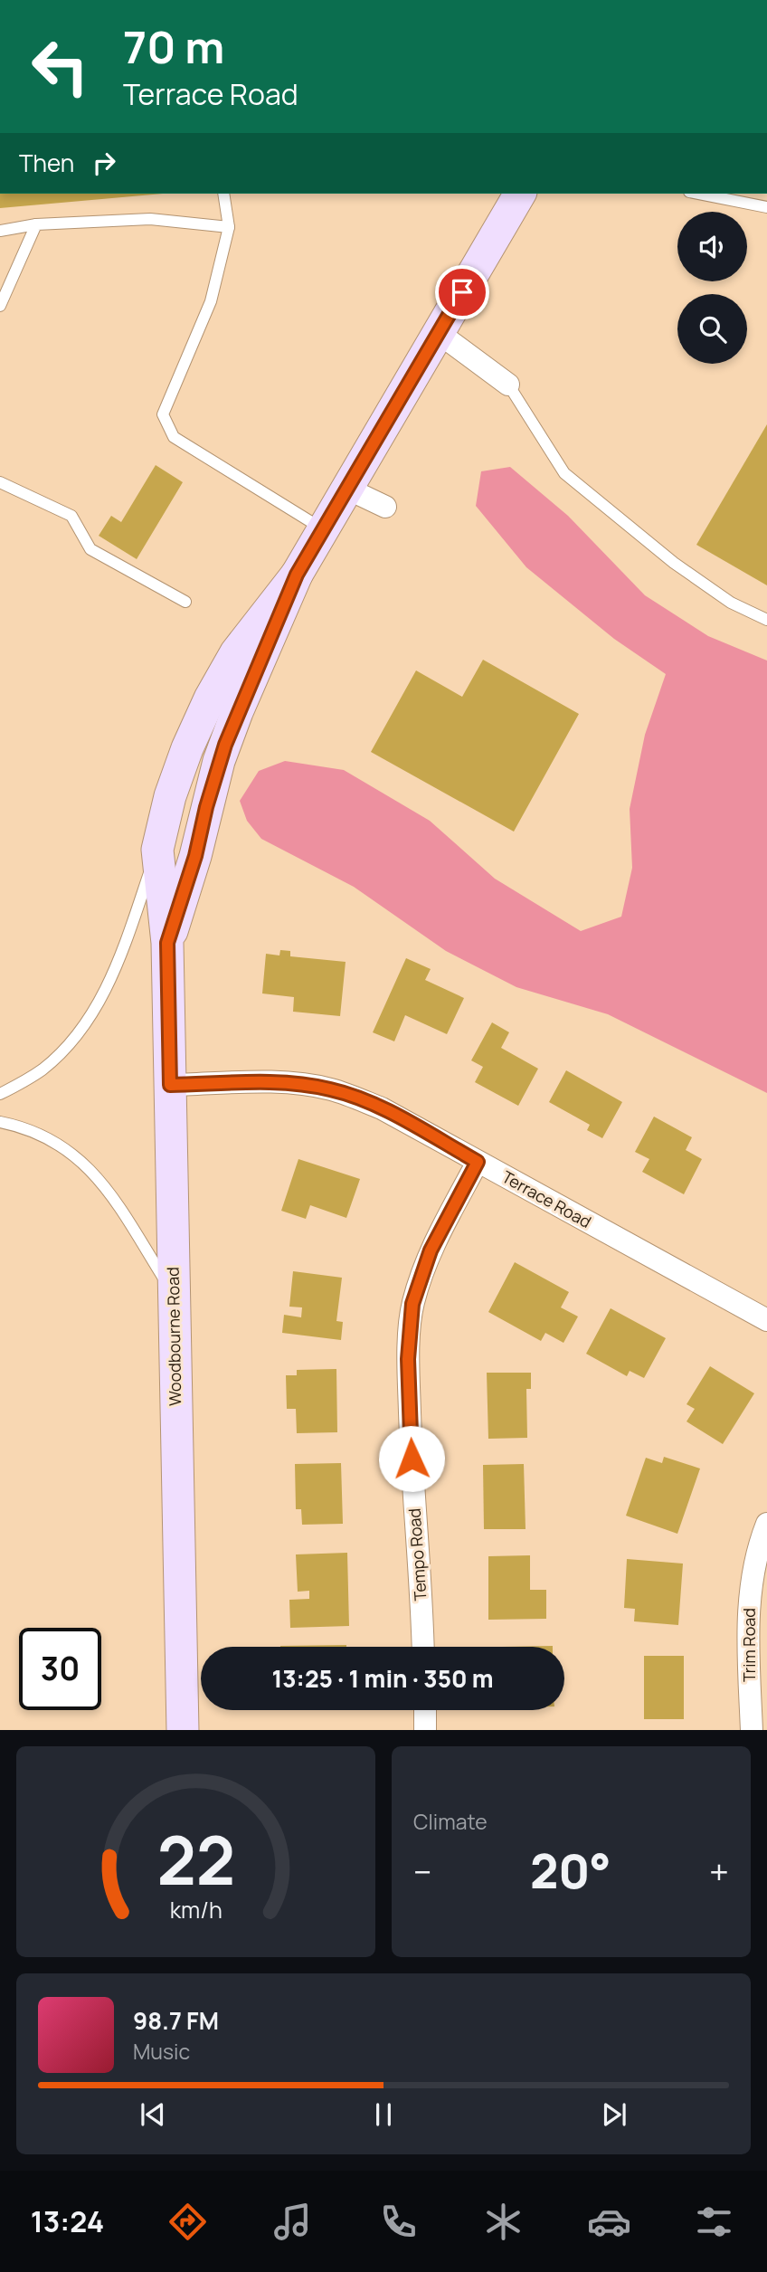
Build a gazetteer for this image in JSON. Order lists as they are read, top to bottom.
{
  "streets": {
    "main road": ["Woodbourne Road"],
    "street": ["Terrace Road", "Tempo Road", "Trim Road"]
  },
  "crossings": [
    ["Terrace Road", "Woodbourne Road"],
    ["Terrace Road", "Tempo Road"]
  ],
  "page": {
    "turn": ["70 m", "Terrace Road"],
    "then": "Then",
    "limit": "30",
    "trip": "13:25 · 1 min · 350 m",
    "tile": "Climate",
    "heat": ["−", "20°", "+"],
    "song": ["98.7 FM", "Music"],
    "tabs": "13:24",
    "gauge": ["22", "km/h"]
  }
}
